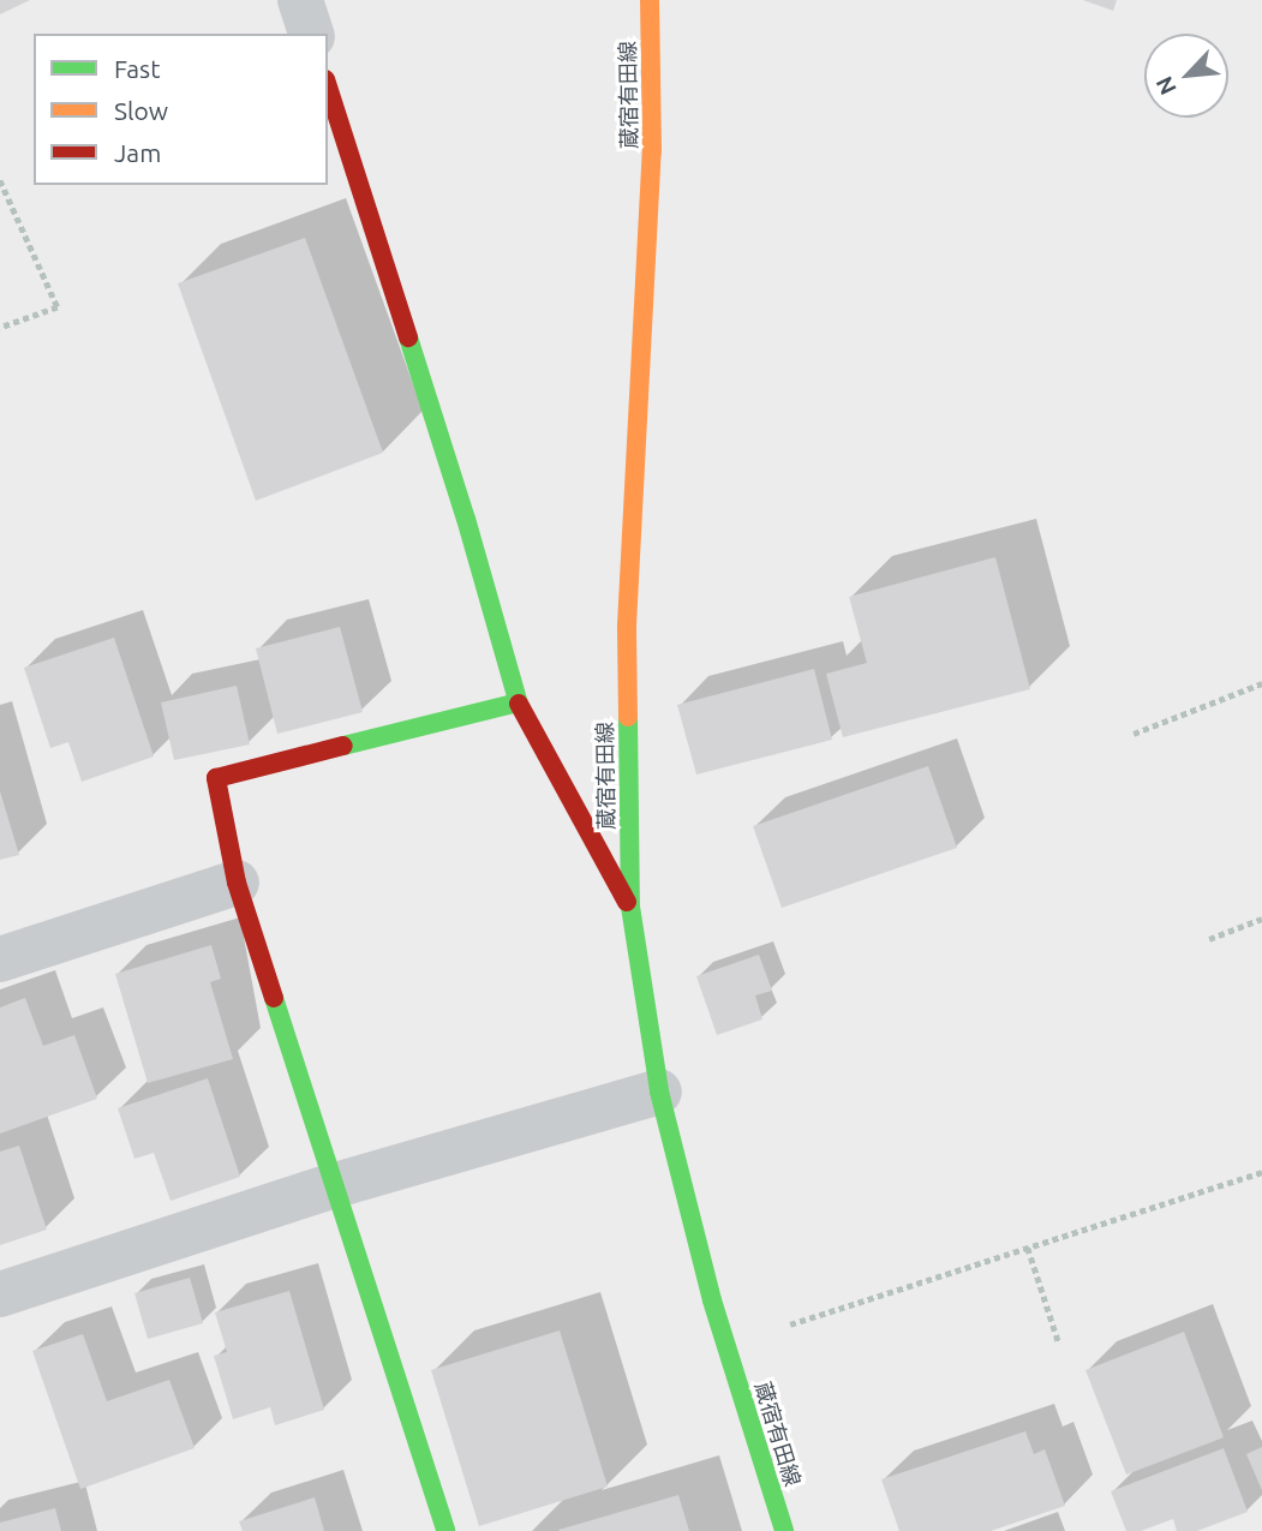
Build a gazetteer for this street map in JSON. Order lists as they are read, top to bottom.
{
  "streets": {
    "street": ["蔵宿有田線"]
  },
  "legend": ["Fast", "Slow", "Jam"],
  "north": "bottom left"
}
